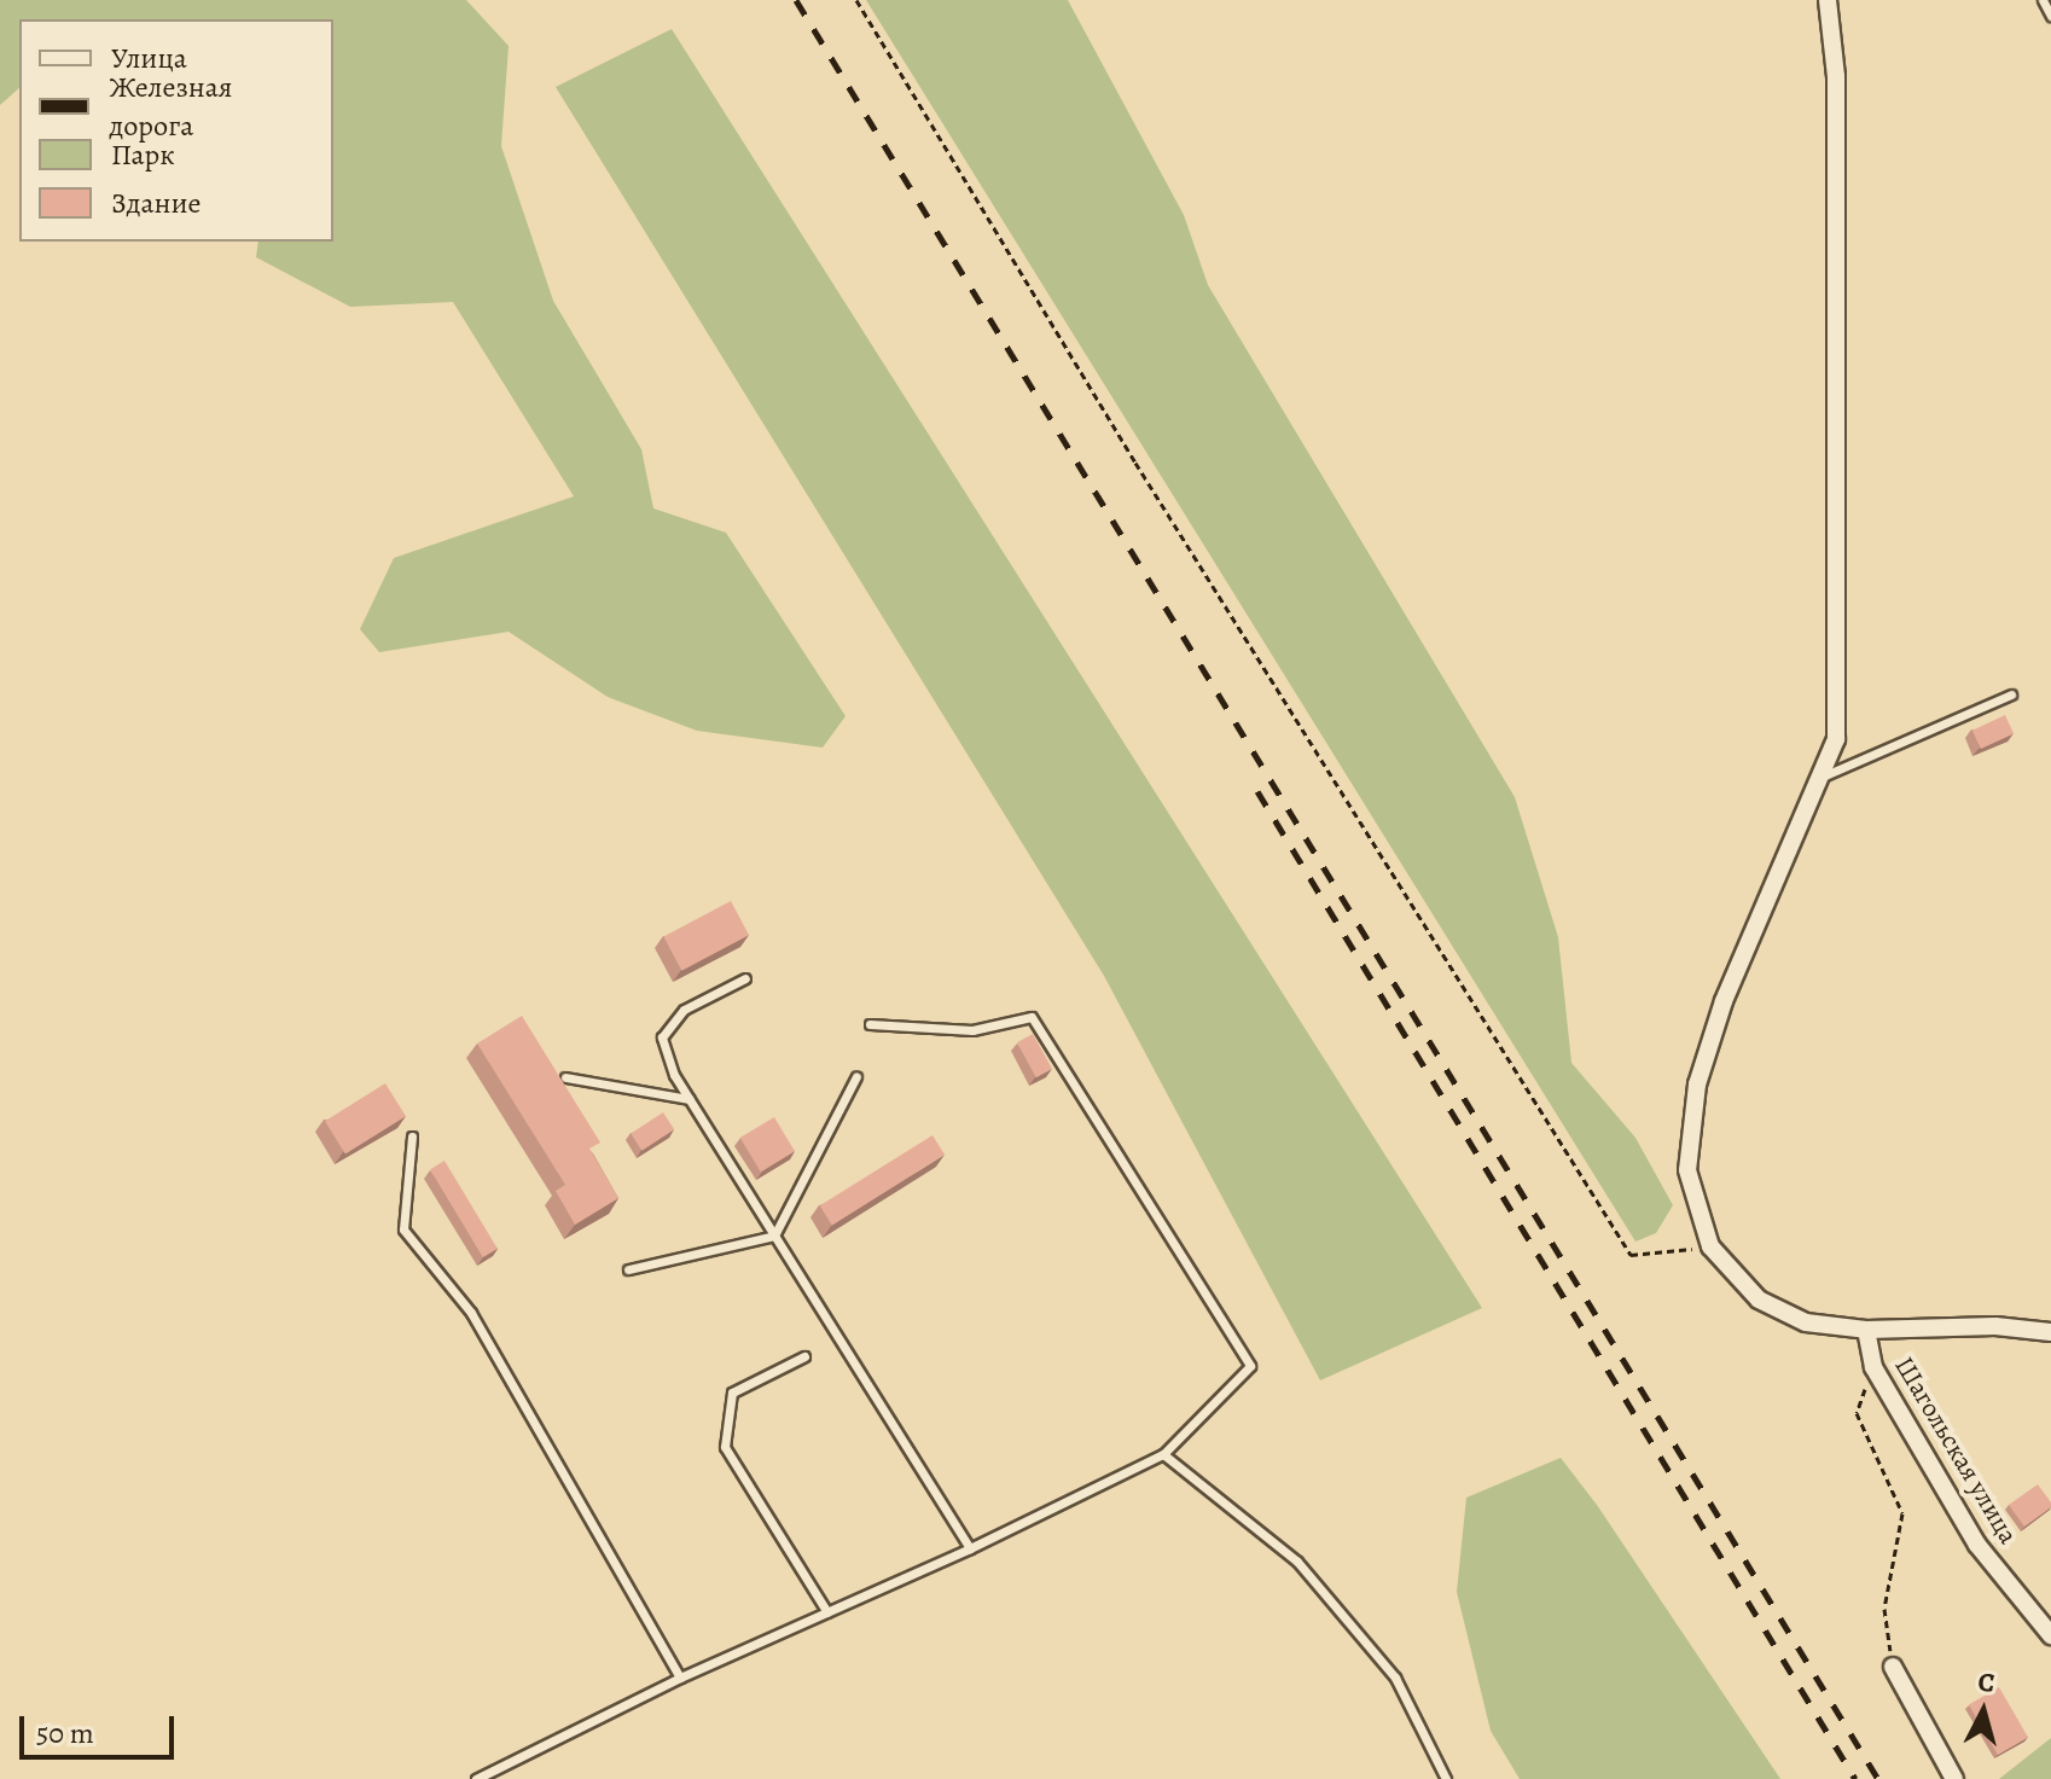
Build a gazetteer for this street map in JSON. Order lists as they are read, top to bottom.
{
  "streets": {
    "street": ["Шагольская улица"]
  },
  "legend": [
    "Улица",
    "Железная дорога",
    "Парк",
    "Здание"
  ],
  "scale_bar": "50 m",
  "north": "top"
}
